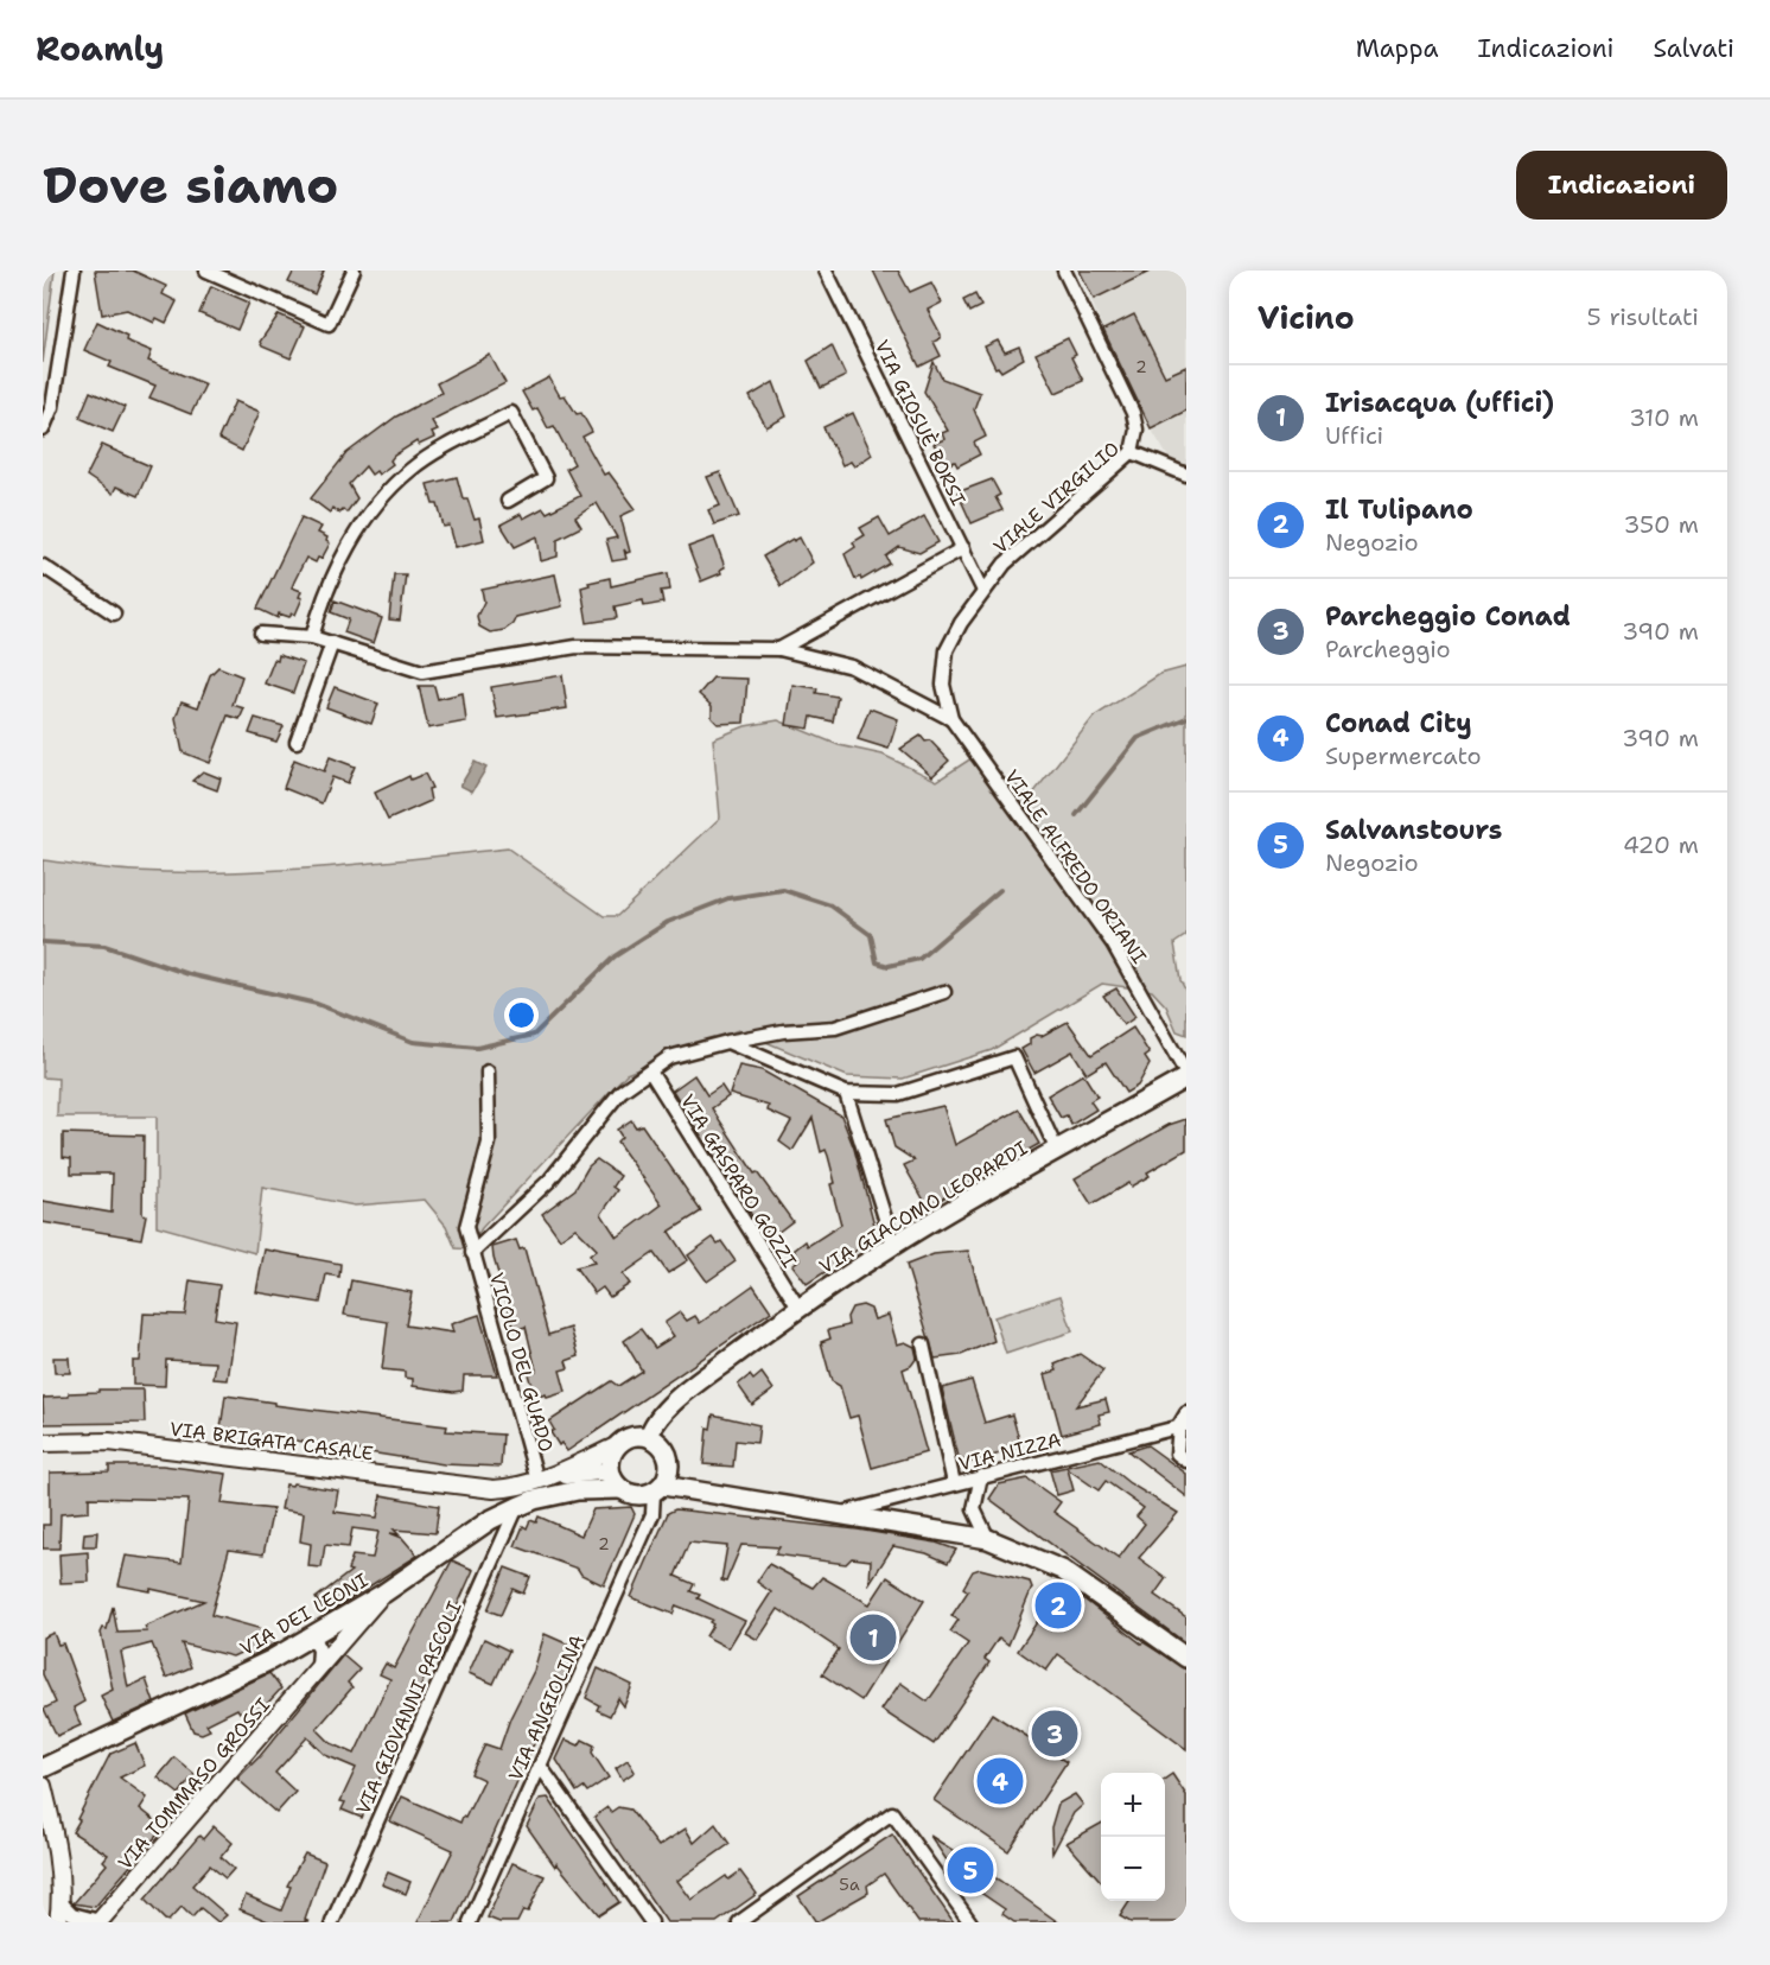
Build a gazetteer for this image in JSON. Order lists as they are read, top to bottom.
{
  "streets": {
    "main road": ["VIA GIACOMO LEOPARDI", "VIA BRIGATA CASALE", "VIA DEI LEONI"],
    "street": [
      "VIA GIOSUÈ BORSI",
      "VIALE VIRGILIO",
      "VIALE ALFREDO ORIANI",
      "VIA GASPARO GOZZI",
      "VICOLO DEL GUADO",
      "VIA NIZZA",
      "VIA GIOVANNI PASCOLI",
      "VIA ANGIOLINA",
      "VIA TOMMASO GROSSI"
    ]
  },
  "crossings": [
    ["VIA GIOSUÈ BORSI", "VIALE VIRGILIO"],
    ["VIALE VIRGILIO", "VIALE ALFREDO ORIANI"],
    ["VIALE ALFREDO ORIANI", "VIA GIACOMO LEOPARDI"],
    ["VIA GASPARO GOZZI", "VIA GIACOMO LEOPARDI"],
    ["VIA GIACOMO LEOPARDI", "VIA BRIGATA CASALE"],
    ["VIA GIACOMO LEOPARDI", "VIA DEI LEONI"],
    ["VIA GIACOMO LEOPARDI", "VIA ANGIOLINA"],
    ["VICOLO DEL GUADO", "VIA BRIGATA CASALE"],
    ["VIA BRIGATA CASALE", "VIA NIZZA"],
    ["VIA BRIGATA CASALE", "VIA DEI LEONI"],
    ["VIA BRIGATA CASALE", "VIA ANGIOLINA"],
    ["VIA DEI LEONI", "VIA GIOVANNI PASCOLI"],
    ["VIA DEI LEONI", "VIA ANGIOLINA"],
    ["VIA DEI LEONI", "VIA TOMMASO GROSSI"]
  ],
  "house_numbers": ["2", "2", "5a"],
  "page": {
    "header": "Roamly",
    "nav": ["Mappa", "Indicazioni", "Salvati"],
    "buttons": "Indicazioni",
    "title": "Dove siamo",
    "heading": ["Vicino", "5 risultati"],
    "list": [
      {
        "mark": "1",
        "name": "Irisacqua (uffici)",
        "note": "Uffici",
        "value": "310 m"
      },
      {
        "mark": "2",
        "name": "Il Tulipano",
        "note": "Negozio",
        "value": "350 m"
      },
      {
        "mark": "3",
        "name": "Parcheggio Conad",
        "note": "Parcheggio",
        "value": "390 m"
      },
      {
        "mark": "4",
        "name": "Conad City",
        "note": "Supermercato",
        "value": "390 m"
      },
      {
        "mark": "5",
        "name": "Salvanstours",
        "note": "Negozio",
        "value": "420 m"
      }
    ],
    "pins": [
      "2",
      "1",
      "3",
      "4",
      "5"
    ],
    "map_buttons": ["+", "−"]
  }
}
